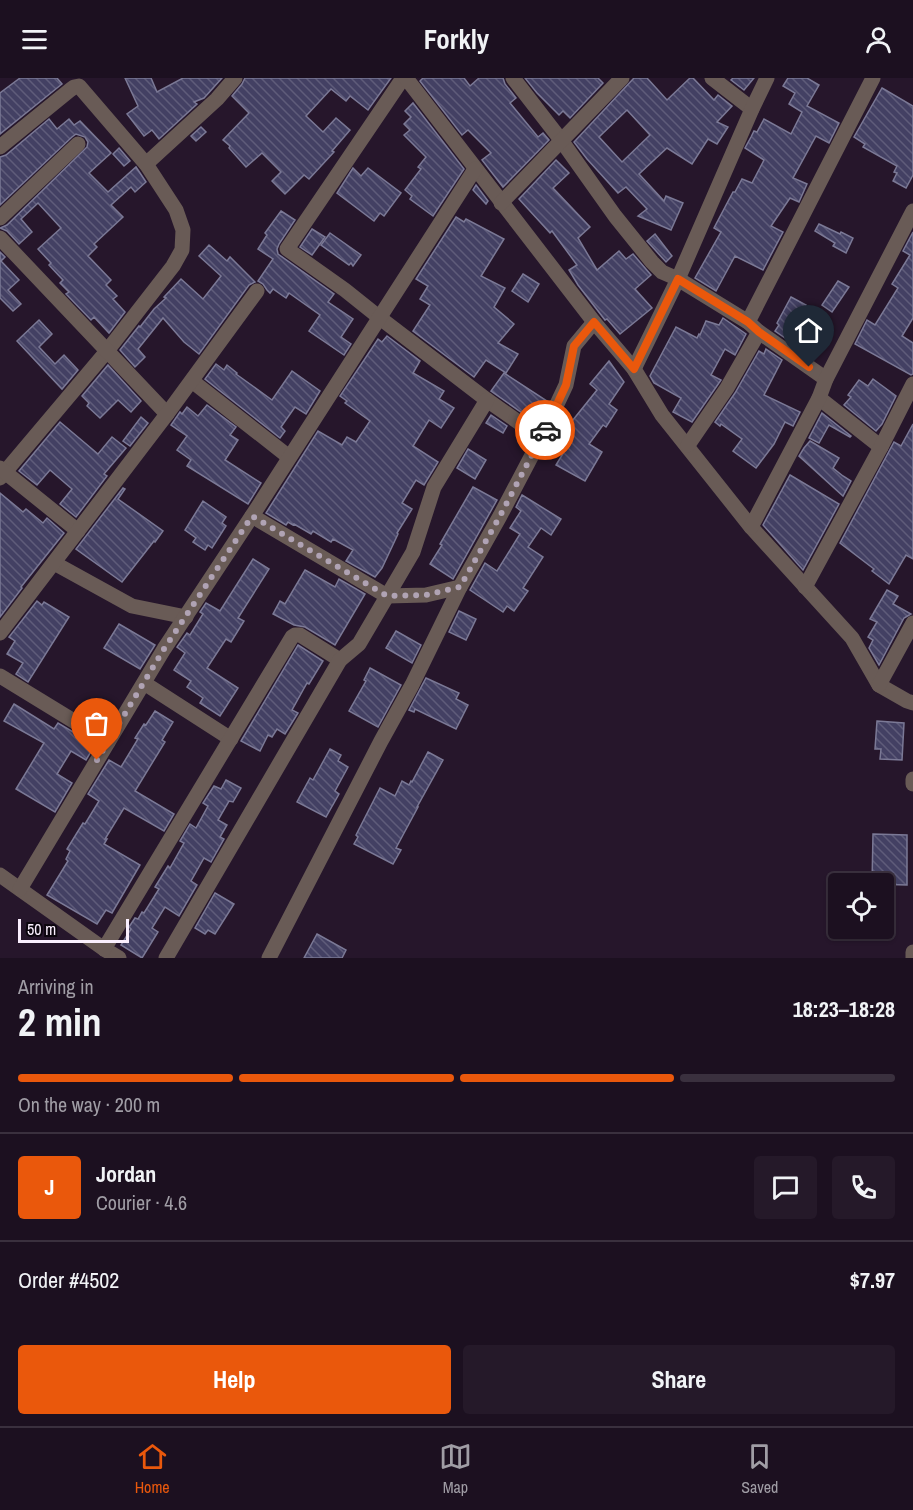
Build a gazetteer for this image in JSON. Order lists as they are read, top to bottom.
{
  "scale_bar": "50 m",
  "page": {
    "header": "Forkly",
    "scale": "50 m",
    "heading": ["2 min", "Arriving in", "18:23–18:28"],
    "panel": [
      "Jordan",
      "Courier · 4.6",
      "Order #4502",
      "$7.97"
    ],
    "bar": "On the way · 200 m",
    "round": "J",
    "buttons": ["Help", "Share"],
    "tabs": ["Home", "Map", "Saved"]
  }
}
